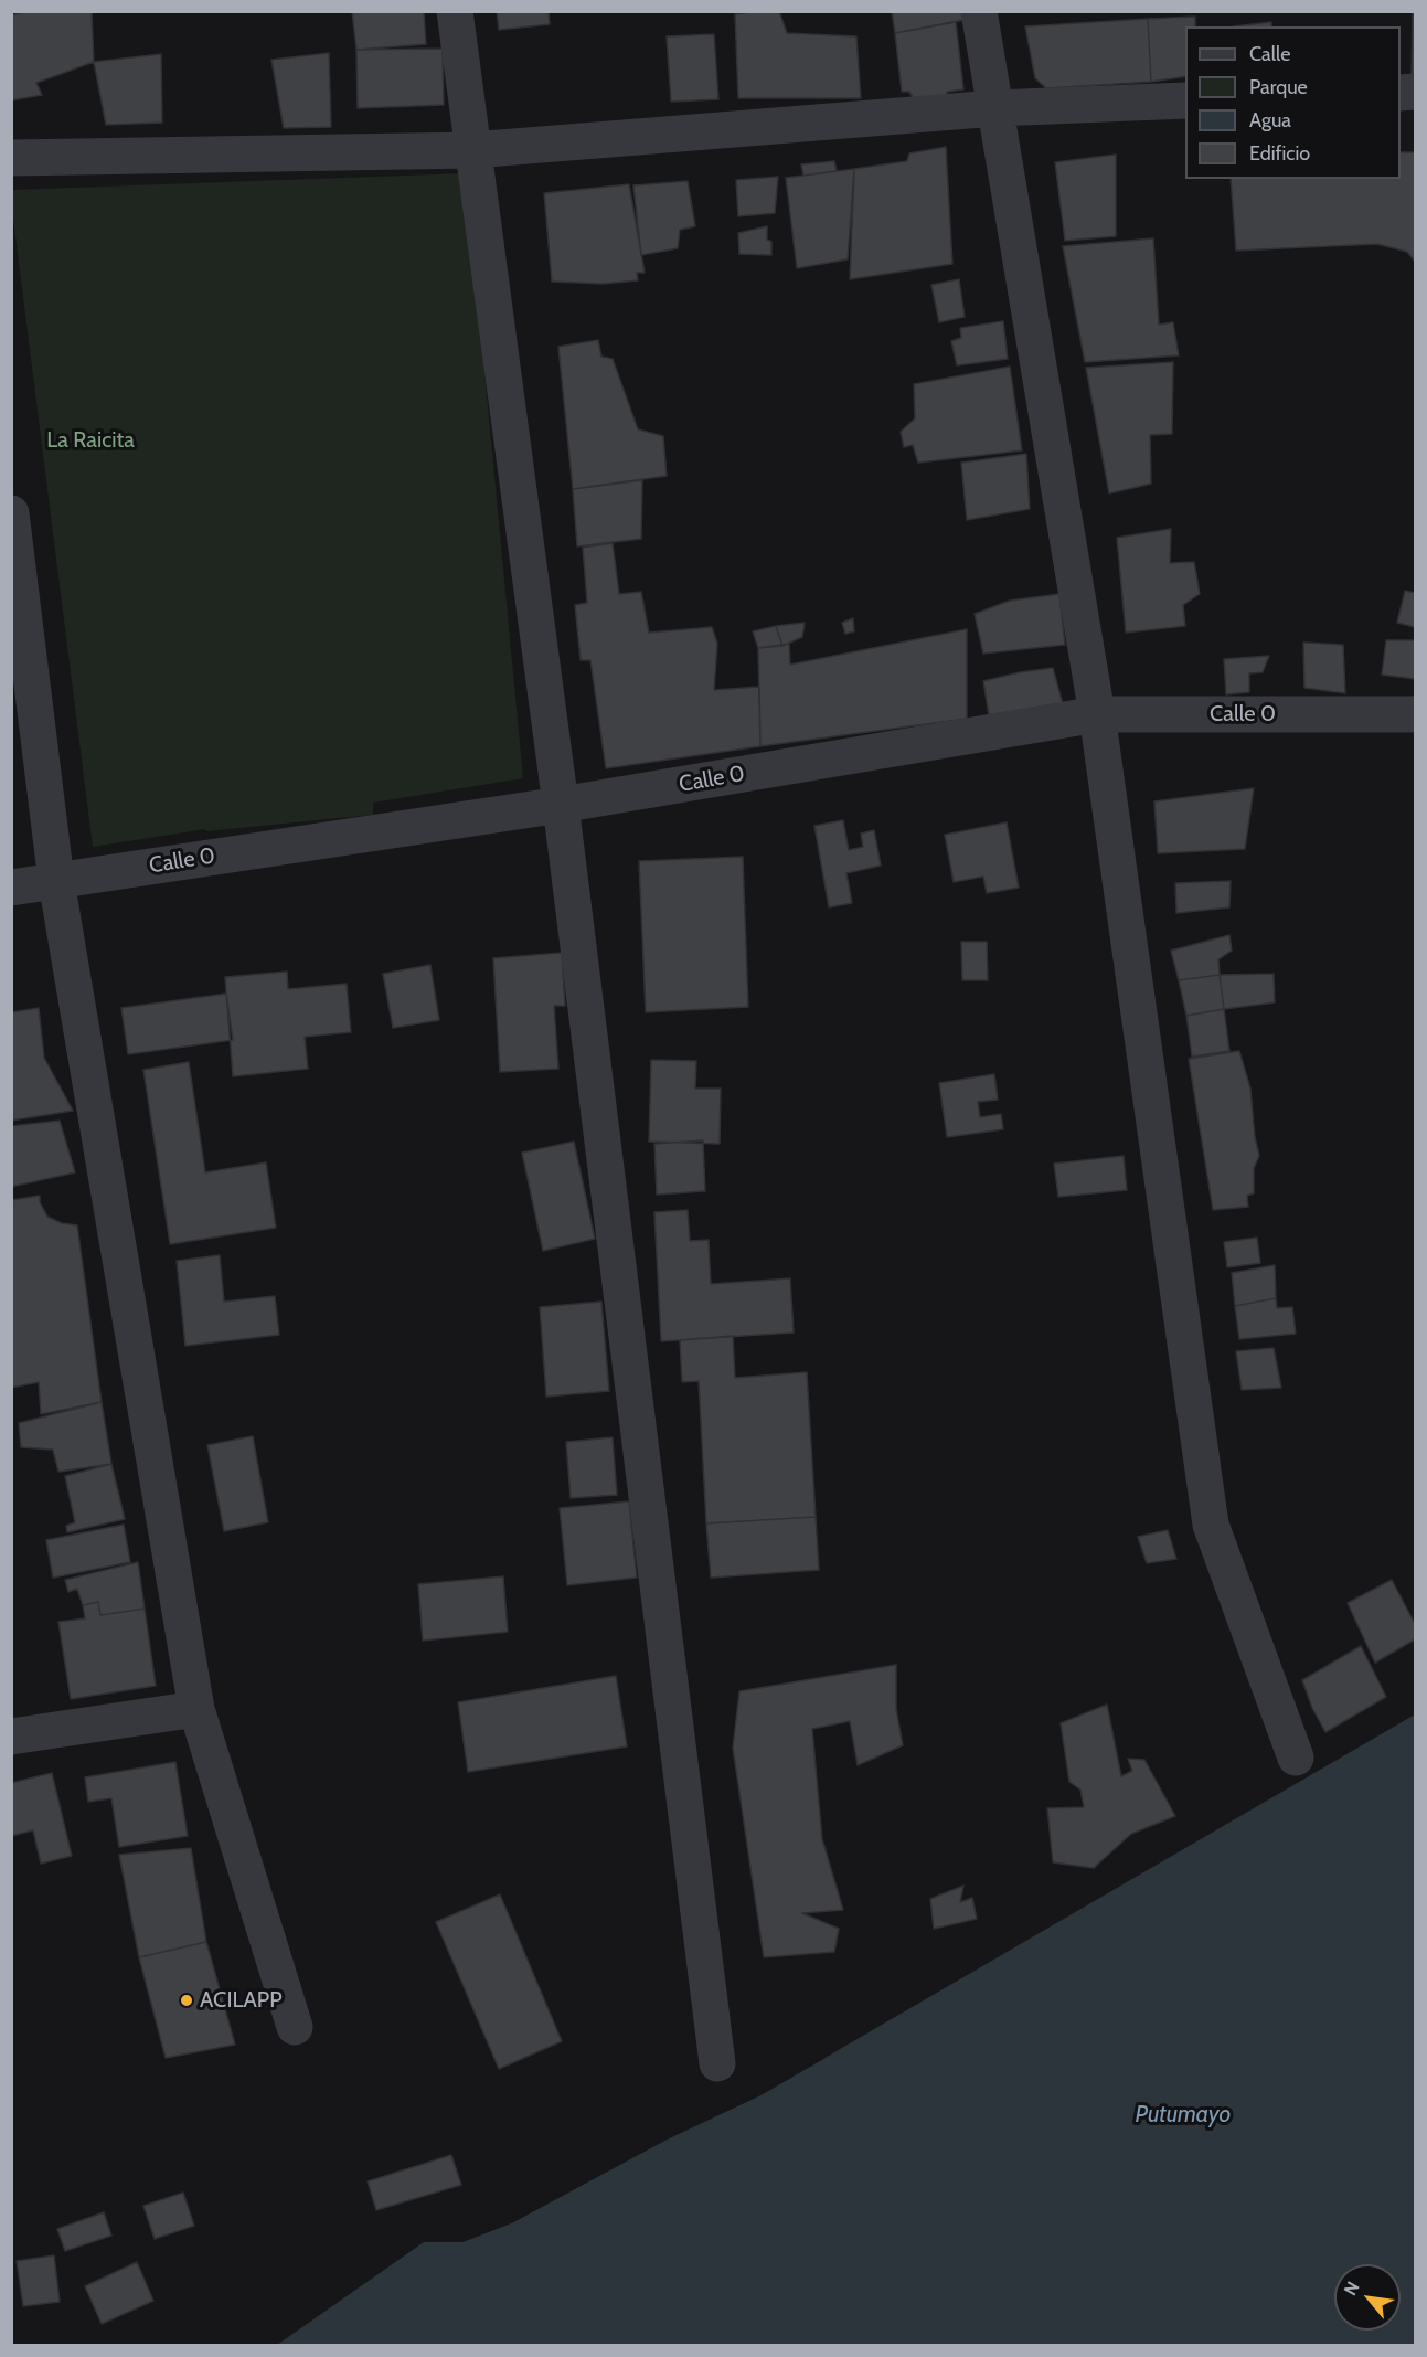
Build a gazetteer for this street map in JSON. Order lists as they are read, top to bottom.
{
  "streets": {
    "street": ["Calle 0"]
  },
  "water": ["Putumayo"],
  "parks": ["La Raicita"],
  "places": ["ACILAPP"],
  "legend": [
    "Calle",
    "Parque",
    "Agua",
    "Edificio"
  ],
  "north": "top left"
}
